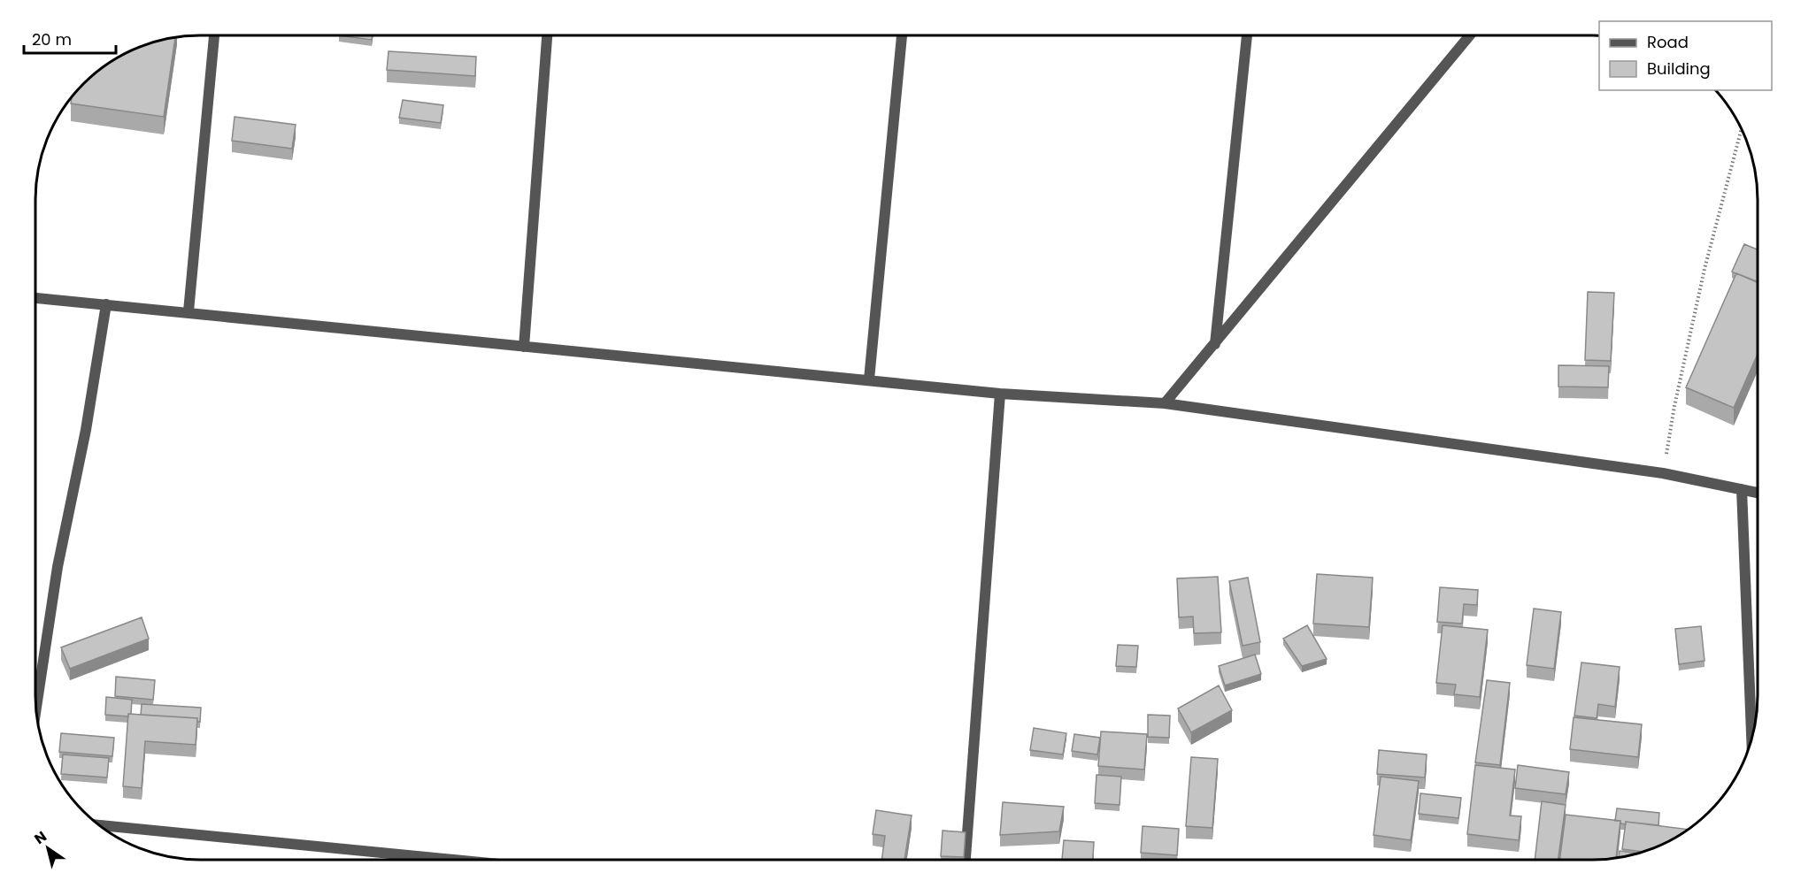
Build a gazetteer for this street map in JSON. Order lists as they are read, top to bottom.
{
  "legend": ["Road", "Building"],
  "scale_bar": "20 m",
  "north": "top left"
}
